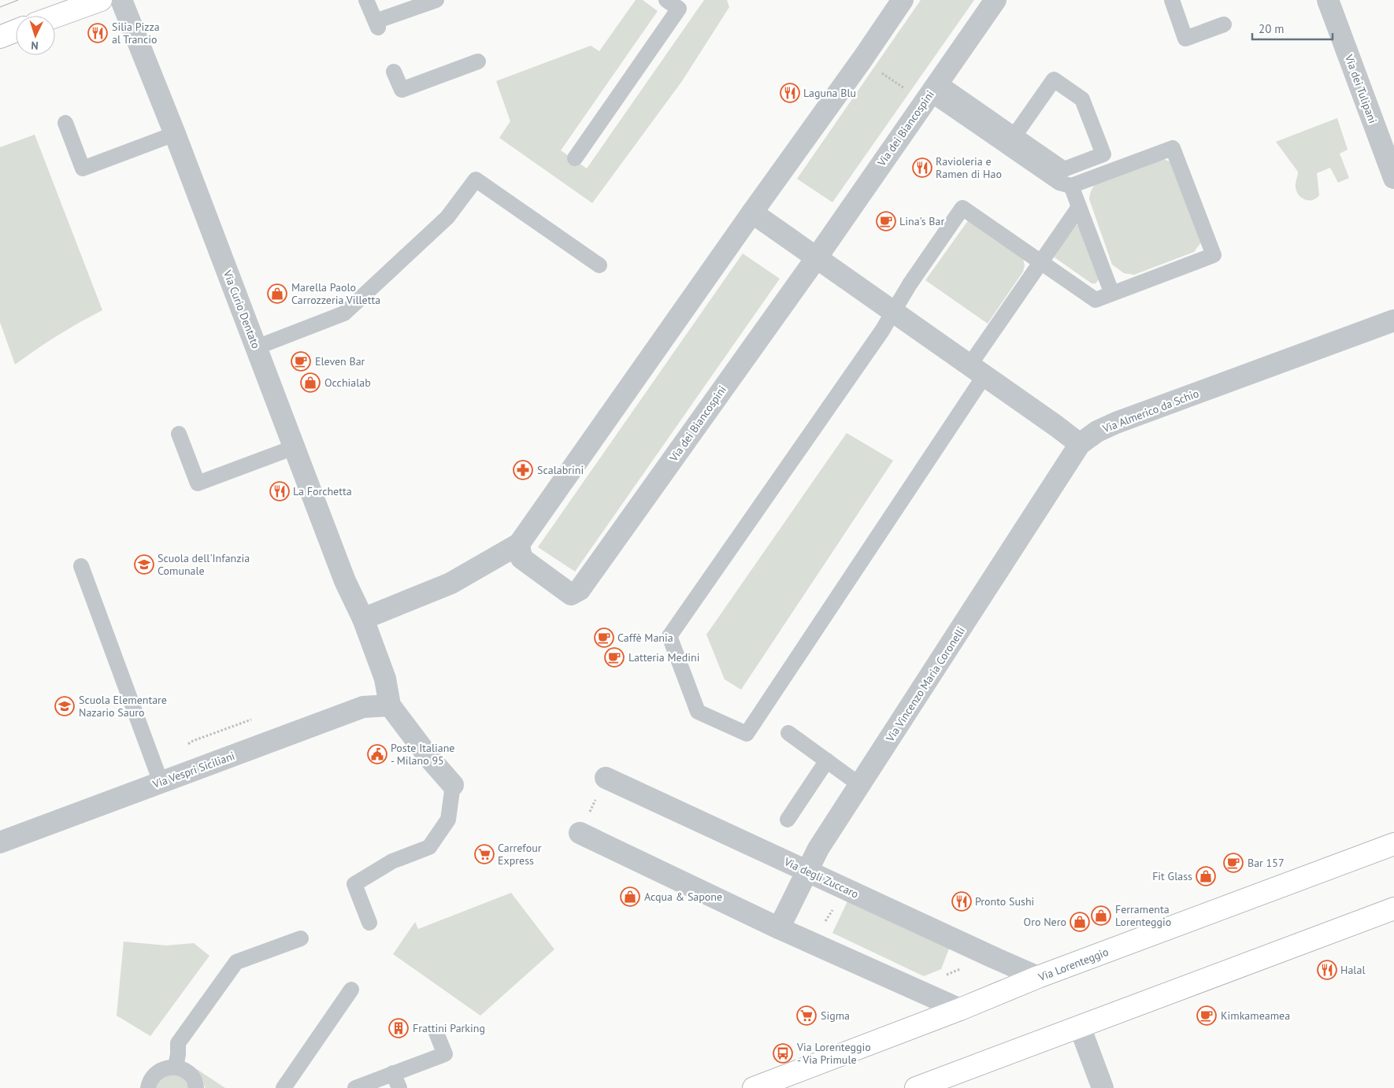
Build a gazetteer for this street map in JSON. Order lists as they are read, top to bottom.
{
  "streets": {
    "main road": ["Via Lorenteggio"],
    "street": [
      "Via dei Tulipani",
      "Via dei Biancospini",
      "Via Curio Dentato",
      "Via Almerico da Schio",
      "Via Vincenzo Maria Coronelli",
      "Via Vespri Siciliani",
      "Via degli Zuccaro"
    ]
  },
  "crossings": [
    ["Via Curio Dentato", "Via Vespri Siciliani"],
    ["Via Almerico da Schio", "Via Vincenzo Maria Coronelli"],
    ["Via Vincenzo Maria Coronelli", "Via degli Zuccaro"],
    ["Via degli Zuccaro", "Via Lorenteggio"]
  ],
  "places": {
    "restaurant": [
      "Silia Pizza al Trancio",
      "Laguna Blu",
      "Ravioleria e Ramen di Hao",
      "La Forchetta",
      "Pronto Sushi",
      "Halal"
    ],
    "cafe": [
      "Lina's Bar",
      "Eleven Bar",
      "Caffè Mania",
      "Latteria Medini",
      "Bar 157",
      "Kimkameamea"
    ],
    "shop": [
      "Marella Paolo Carrozzeria Villetta",
      "Occhialab",
      "Fit Glass",
      "Acqua & Sapone",
      "Ferramenta Lorenteggio",
      "Oro Nero"
    ],
    "pharmacy": ["Scalabrini"],
    "school or university": ["Scuola dell'Infanzia Comunale", "Scuola Elementare Nazario Sauro"],
    "public building": ["Poste Italiane - Milano 95"],
    "supermarket": ["Carrefour Express", "Sigma"],
    "building": ["Frattini Parking"],
    "bus stop": ["Via Lorenteggio - Via Primule"]
  },
  "scale_bar": "20 m",
  "north": "bottom"
}
